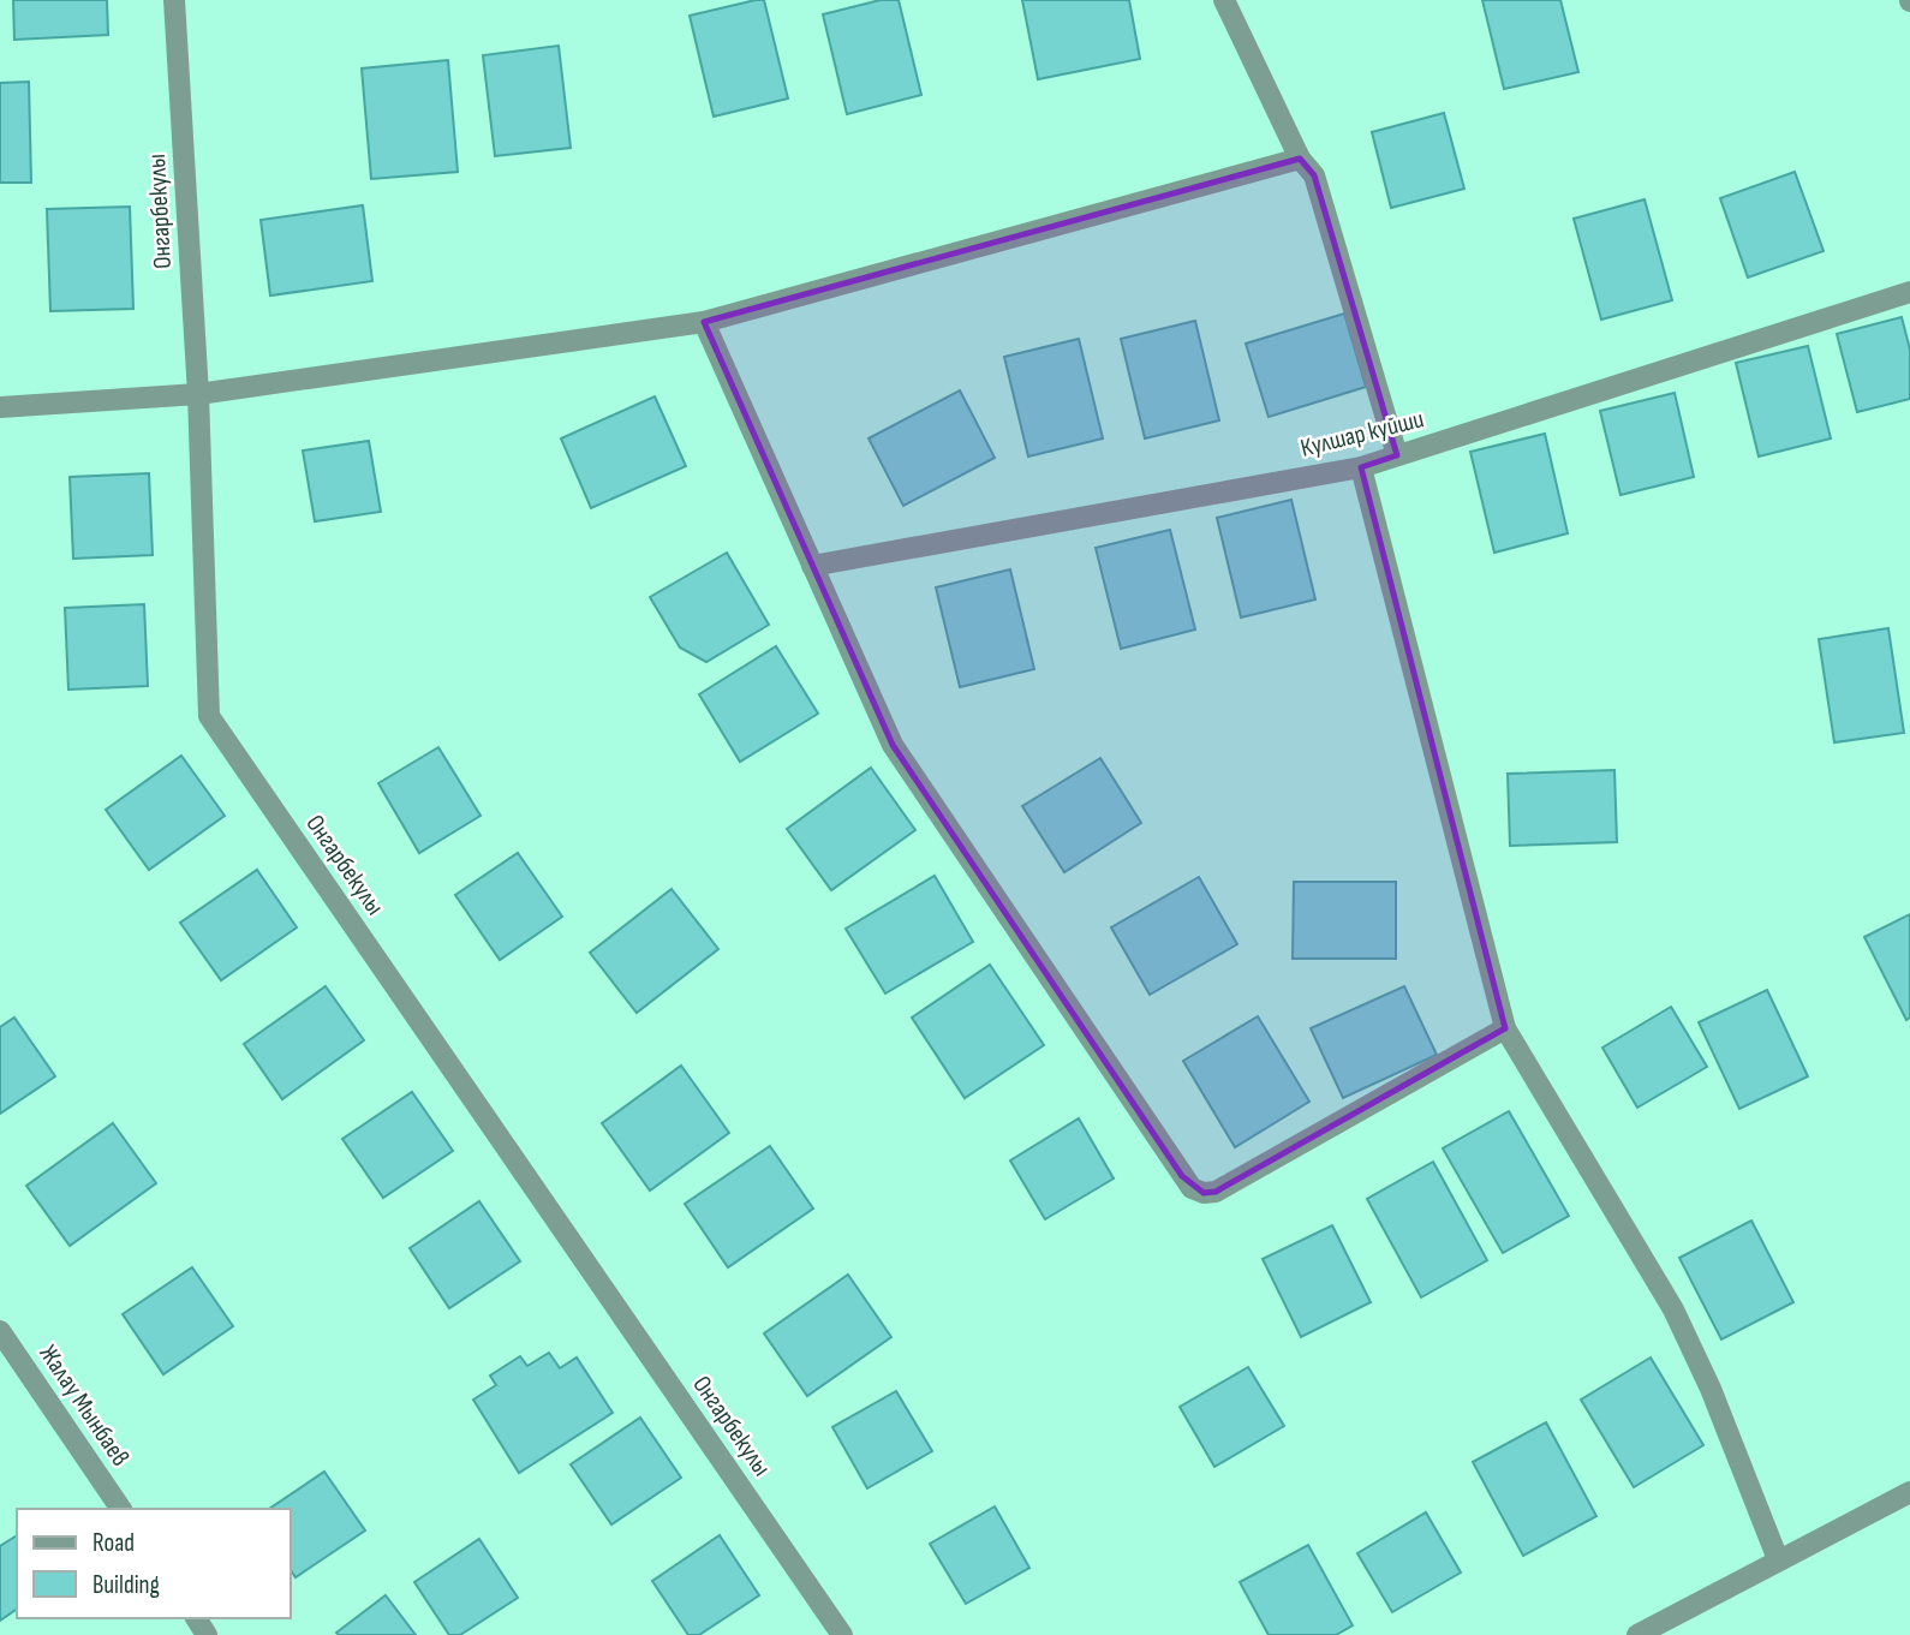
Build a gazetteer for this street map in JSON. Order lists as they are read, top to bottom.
{
  "streets": {
    "street": ["Онгарбекулы", "Кулшар куйши", "Жалау Мынбаев"]
  },
  "legend": ["Road", "Building"]
}
